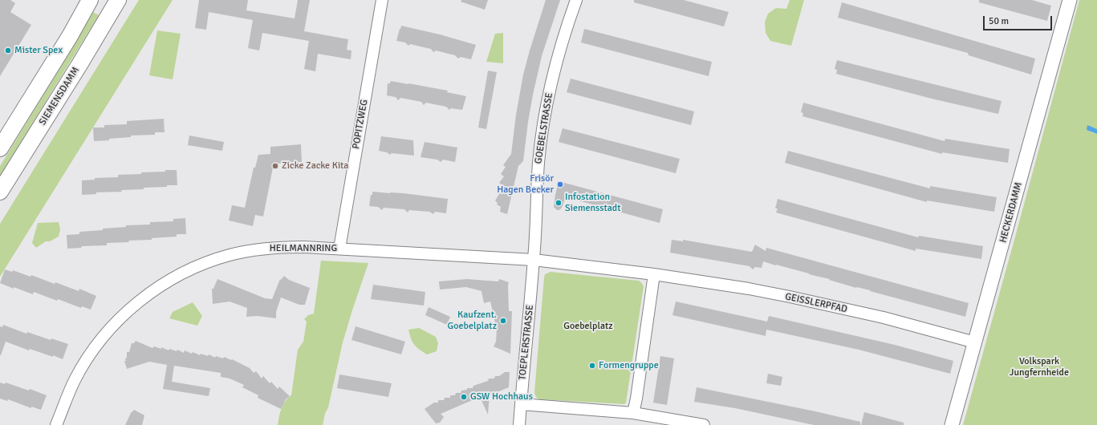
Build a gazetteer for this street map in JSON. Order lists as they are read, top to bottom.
{
  "streets": {
    "main road": ["SIEMENSDAMM"],
    "street": [
      "POPITZWEG",
      "GOEBELSTRASSE",
      "HECKERDAMM",
      "HEILMANNRING",
      "GEISSLERPFAD",
      "TOEPLERSTRASSE"
    ]
  },
  "crossings": [
    ["POPITZWEG", "HEILMANNRING"],
    ["GOEBELSTRASSE", "HEILMANNRING"],
    ["GOEBELSTRASSE", "TOEPLERSTRASSE"],
    ["HECKERDAMM", "GEISSLERPFAD"],
    ["HEILMANNRING", "TOEPLERSTRASSE"]
  ],
  "parks": ["Goebelplatz", "Volkspark Jungfernheide"],
  "places": [
    "Mister Spex",
    "Zicke Zacke Kita",
    "Frisör Hagen Becker",
    "Infostation Siemensstadt",
    "Kaufzent. Goebelplatz",
    "Formengruppe",
    "GSW Hochhaus"
  ],
  "scale_bar": "50 m"
}
